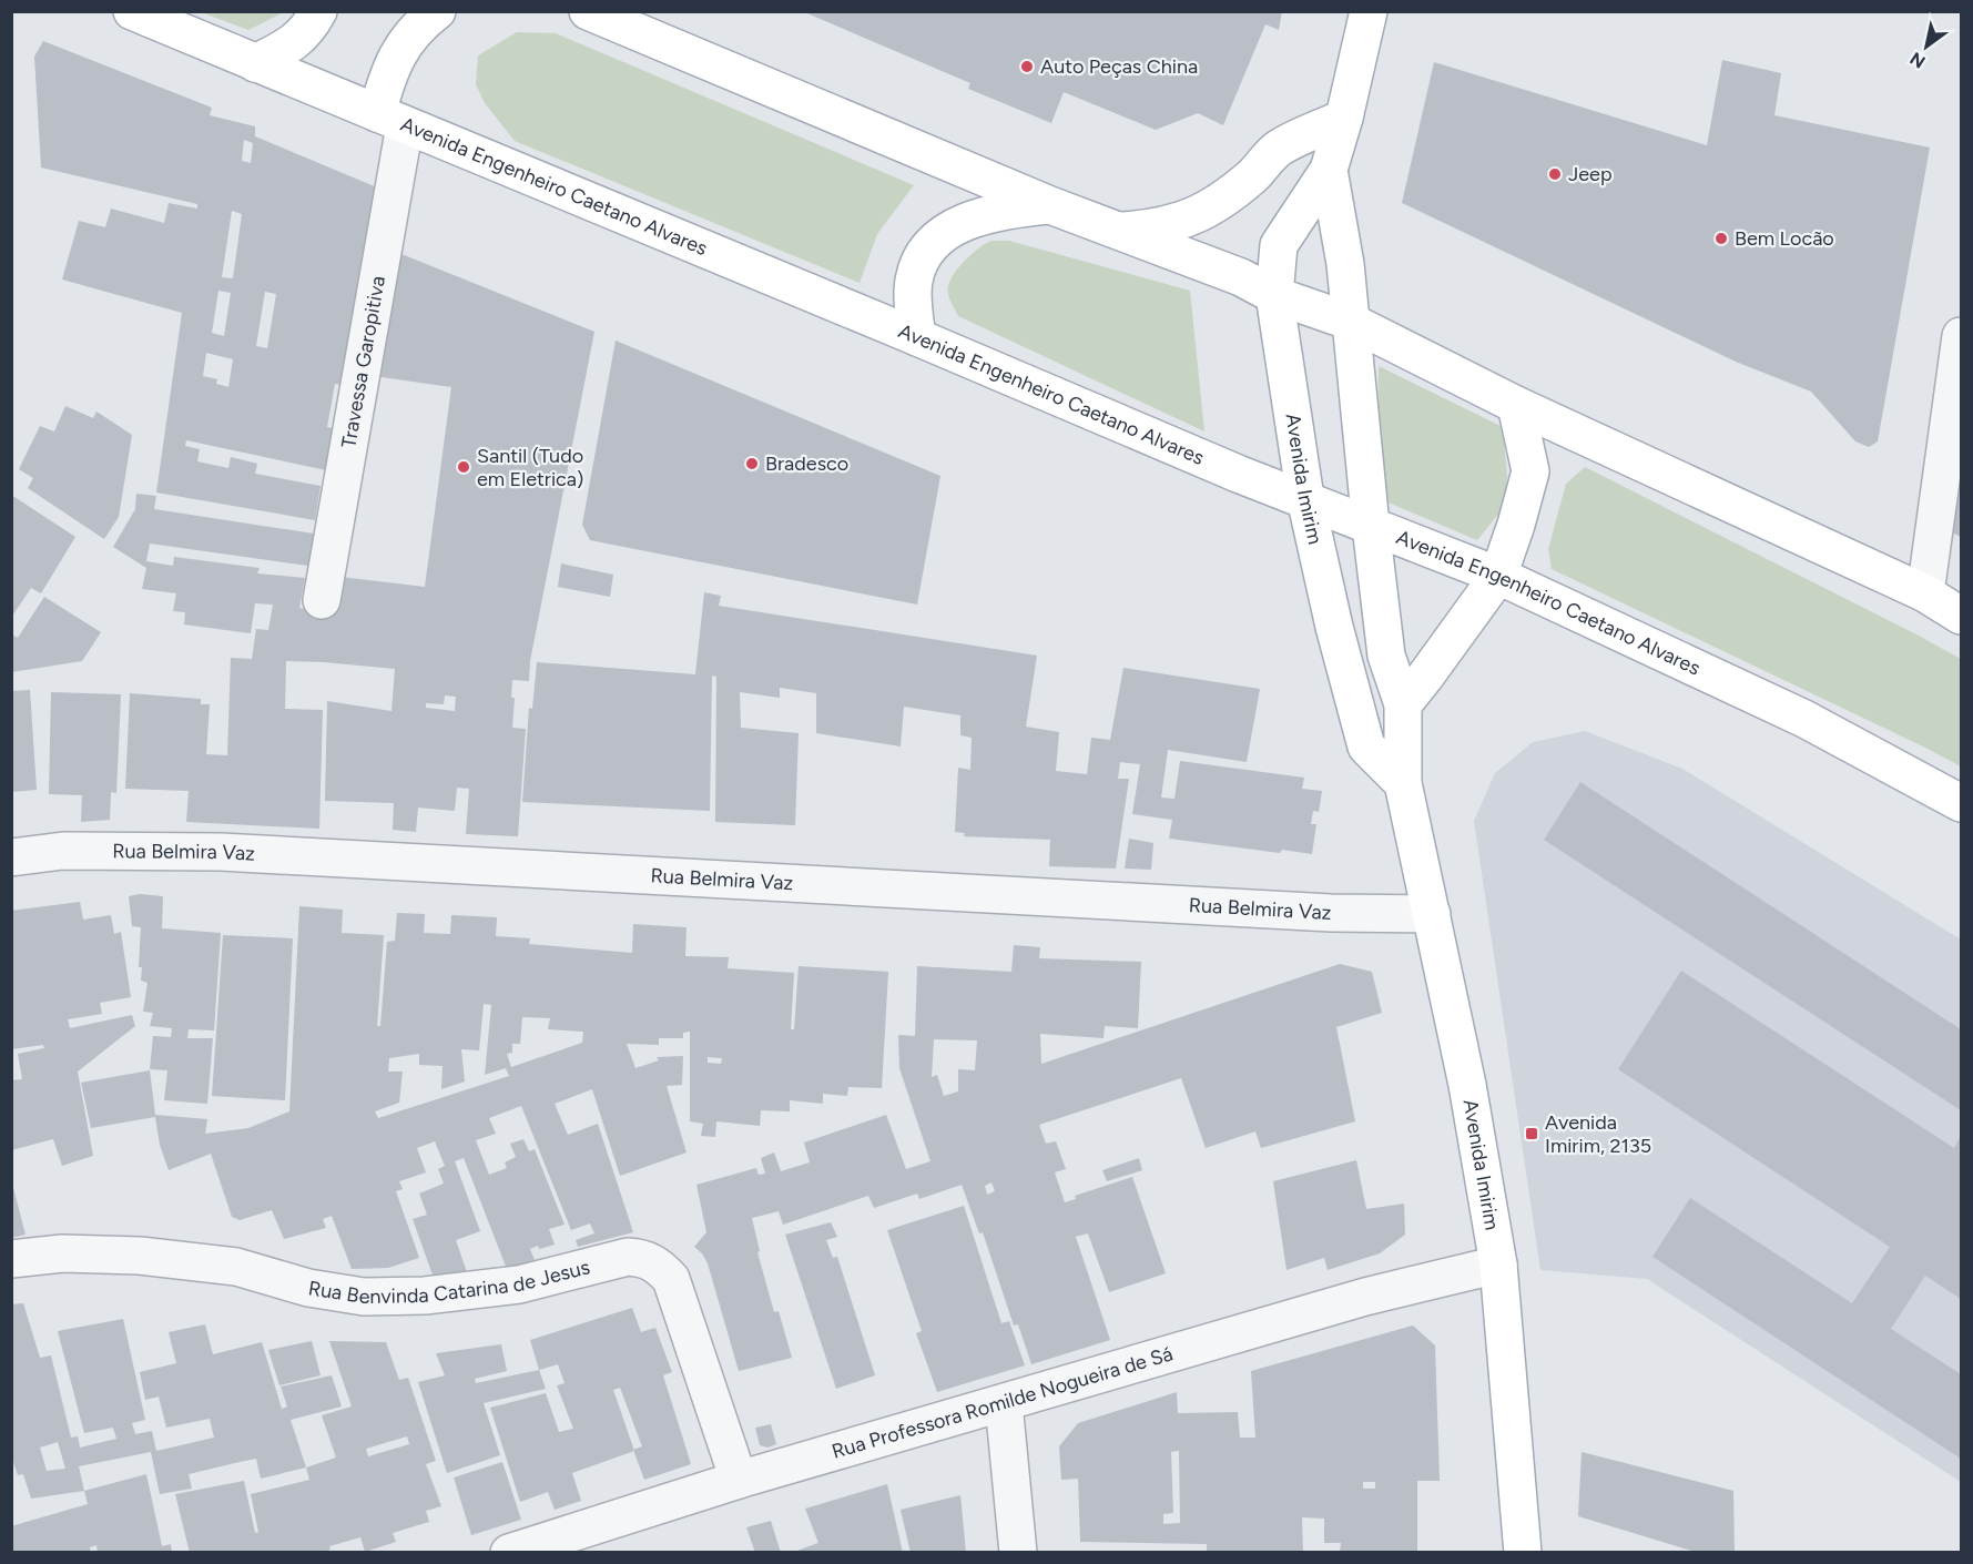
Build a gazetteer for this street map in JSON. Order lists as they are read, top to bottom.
{
  "streets": {
    "main road": ["Avenida Engenheiro Caetano Alvares", "Avenida Imirim"],
    "street": [
      "Travessa Garopitiva",
      "Rua Belmira Vaz",
      "Rua Benvinda Catarina de Jesus",
      "Rua Professora Romilde Nogueira de Sá"
    ]
  },
  "crossings": [
    ["Avenida Engenheiro Caetano Alvares", "Travessa Garopitiva"],
    ["Avenida Engenheiro Caetano Alvares", "Avenida Imirim"],
    ["Avenida Imirim", "Rua Belmira Vaz"],
    ["Avenida Imirim", "Rua Professora Romilde Nogueira de Sá"],
    ["Rua Benvinda Catarina de Jesus", "Rua Professora Romilde Nogueira de Sá"]
  ],
  "places": {
    "other": [
      "Auto Peças China",
      "Jeep",
      "Bem Locão",
      "Bradesco",
      "Santil (Tudo em Eletrica)"
    ],
    "transit": ["Avenida Imirim, 2135"]
  },
  "north": "bottom left"
}
